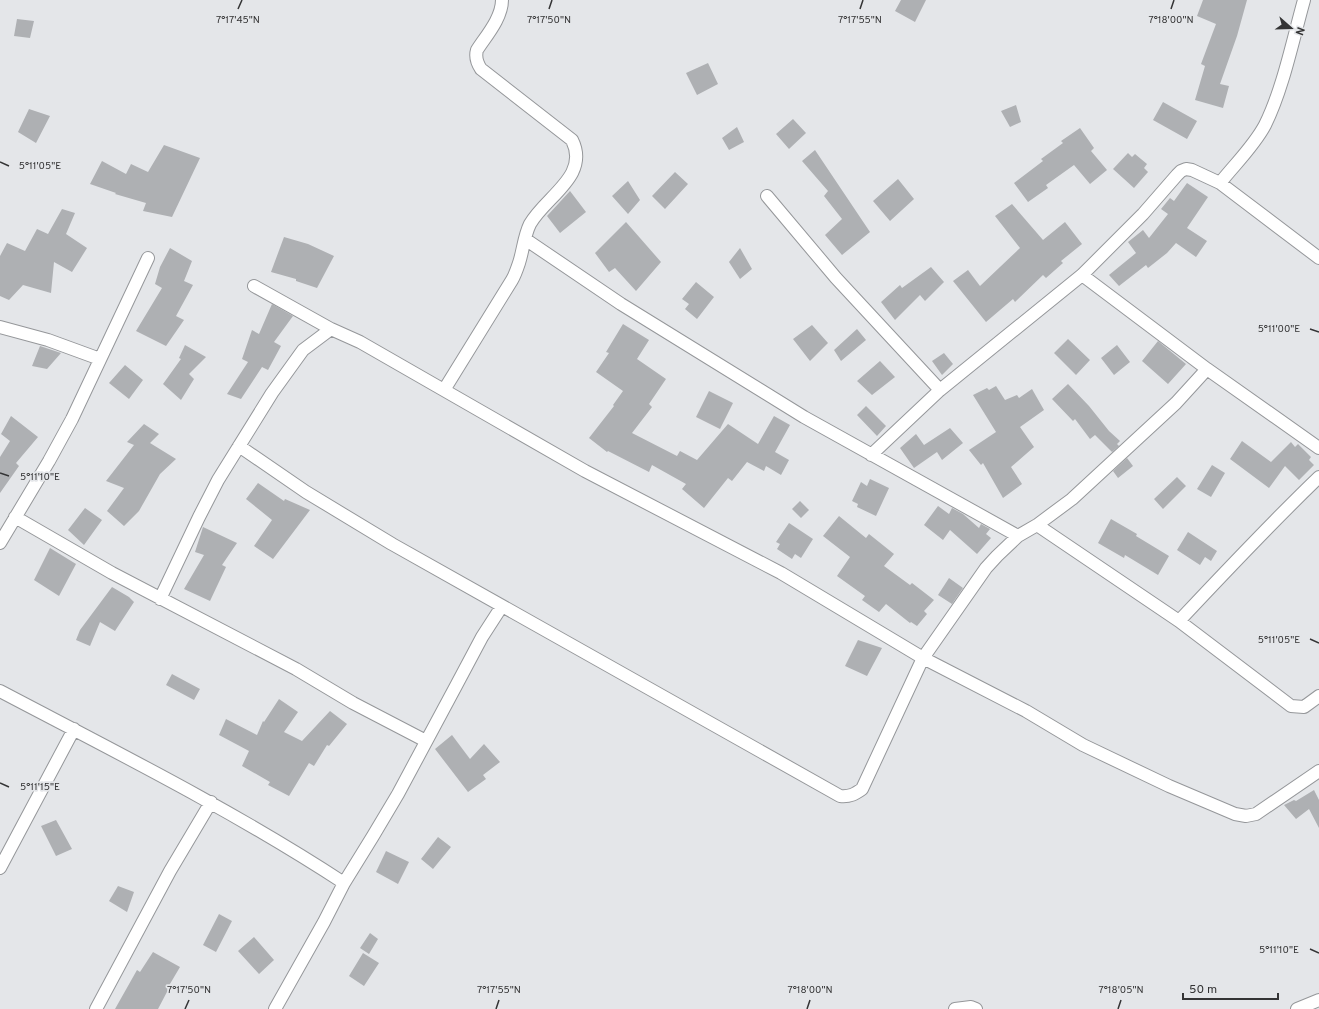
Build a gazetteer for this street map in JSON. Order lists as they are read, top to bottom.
{
  "scale_bar": "50 m",
  "north": "right",
  "coordinates": [
    "7°17'50\"N",
    "7°17'55\"N",
    "7°18'00\"N",
    "7°17'45\"N",
    "5°11'05\"E",
    "5°11'00\"E",
    "5°11'10\"E",
    "5°11'15\"E",
    "7°18'05\"N"
  ]
}
